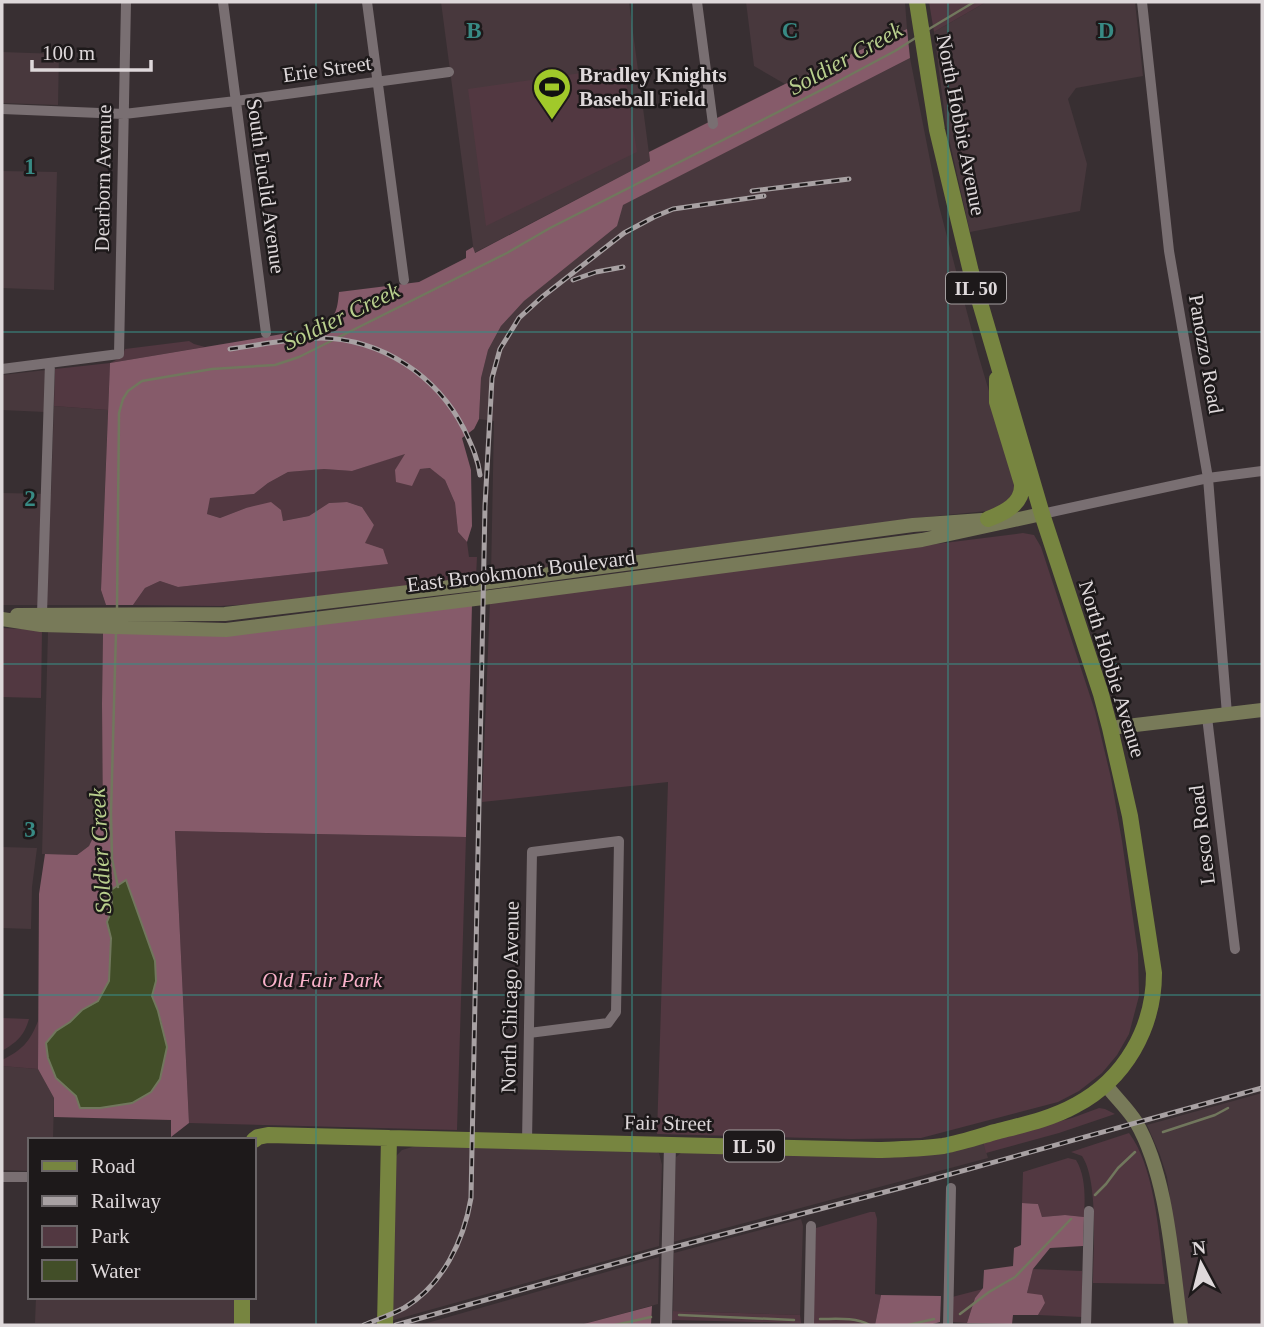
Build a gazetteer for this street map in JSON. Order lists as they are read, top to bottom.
{
  "streets": {
    "main road": [
      "North Hobbie Avenue",
      "IL 50",
      "East Brookmont Boulevard",
      "Fair Street"
    ],
    "street": [
      "Erie Street",
      "Dearborn Avenue",
      "South Euclid Avenue",
      "Panozzo Road",
      "Lesco Road",
      "North Chicago Avenue"
    ]
  },
  "crossings": [
    ["Erie Street", "Dearborn Avenue"],
    ["Erie Street", "South Euclid Avenue"],
    ["North Hobbie Avenue", "East Brookmont Boulevard"],
    ["North Hobbie Avenue", "Fair Street"],
    ["Panozzo Road", "East Brookmont Boulevard"],
    ["North Chicago Avenue", "Fair Street"]
  ],
  "water": ["Soldier Creek"],
  "parks": ["Old Fair Park"],
  "places": {
    "sports": ["Bradley Knights Baseball Field"]
  },
  "legend": [
    "Road",
    "Railway",
    "Park",
    "Water"
  ],
  "scale_bar": "100 m",
  "north": "top",
  "grid": {
    "columns": ["B", "C", "D"],
    "rows": ["1", "2", "3"]
  }
}
